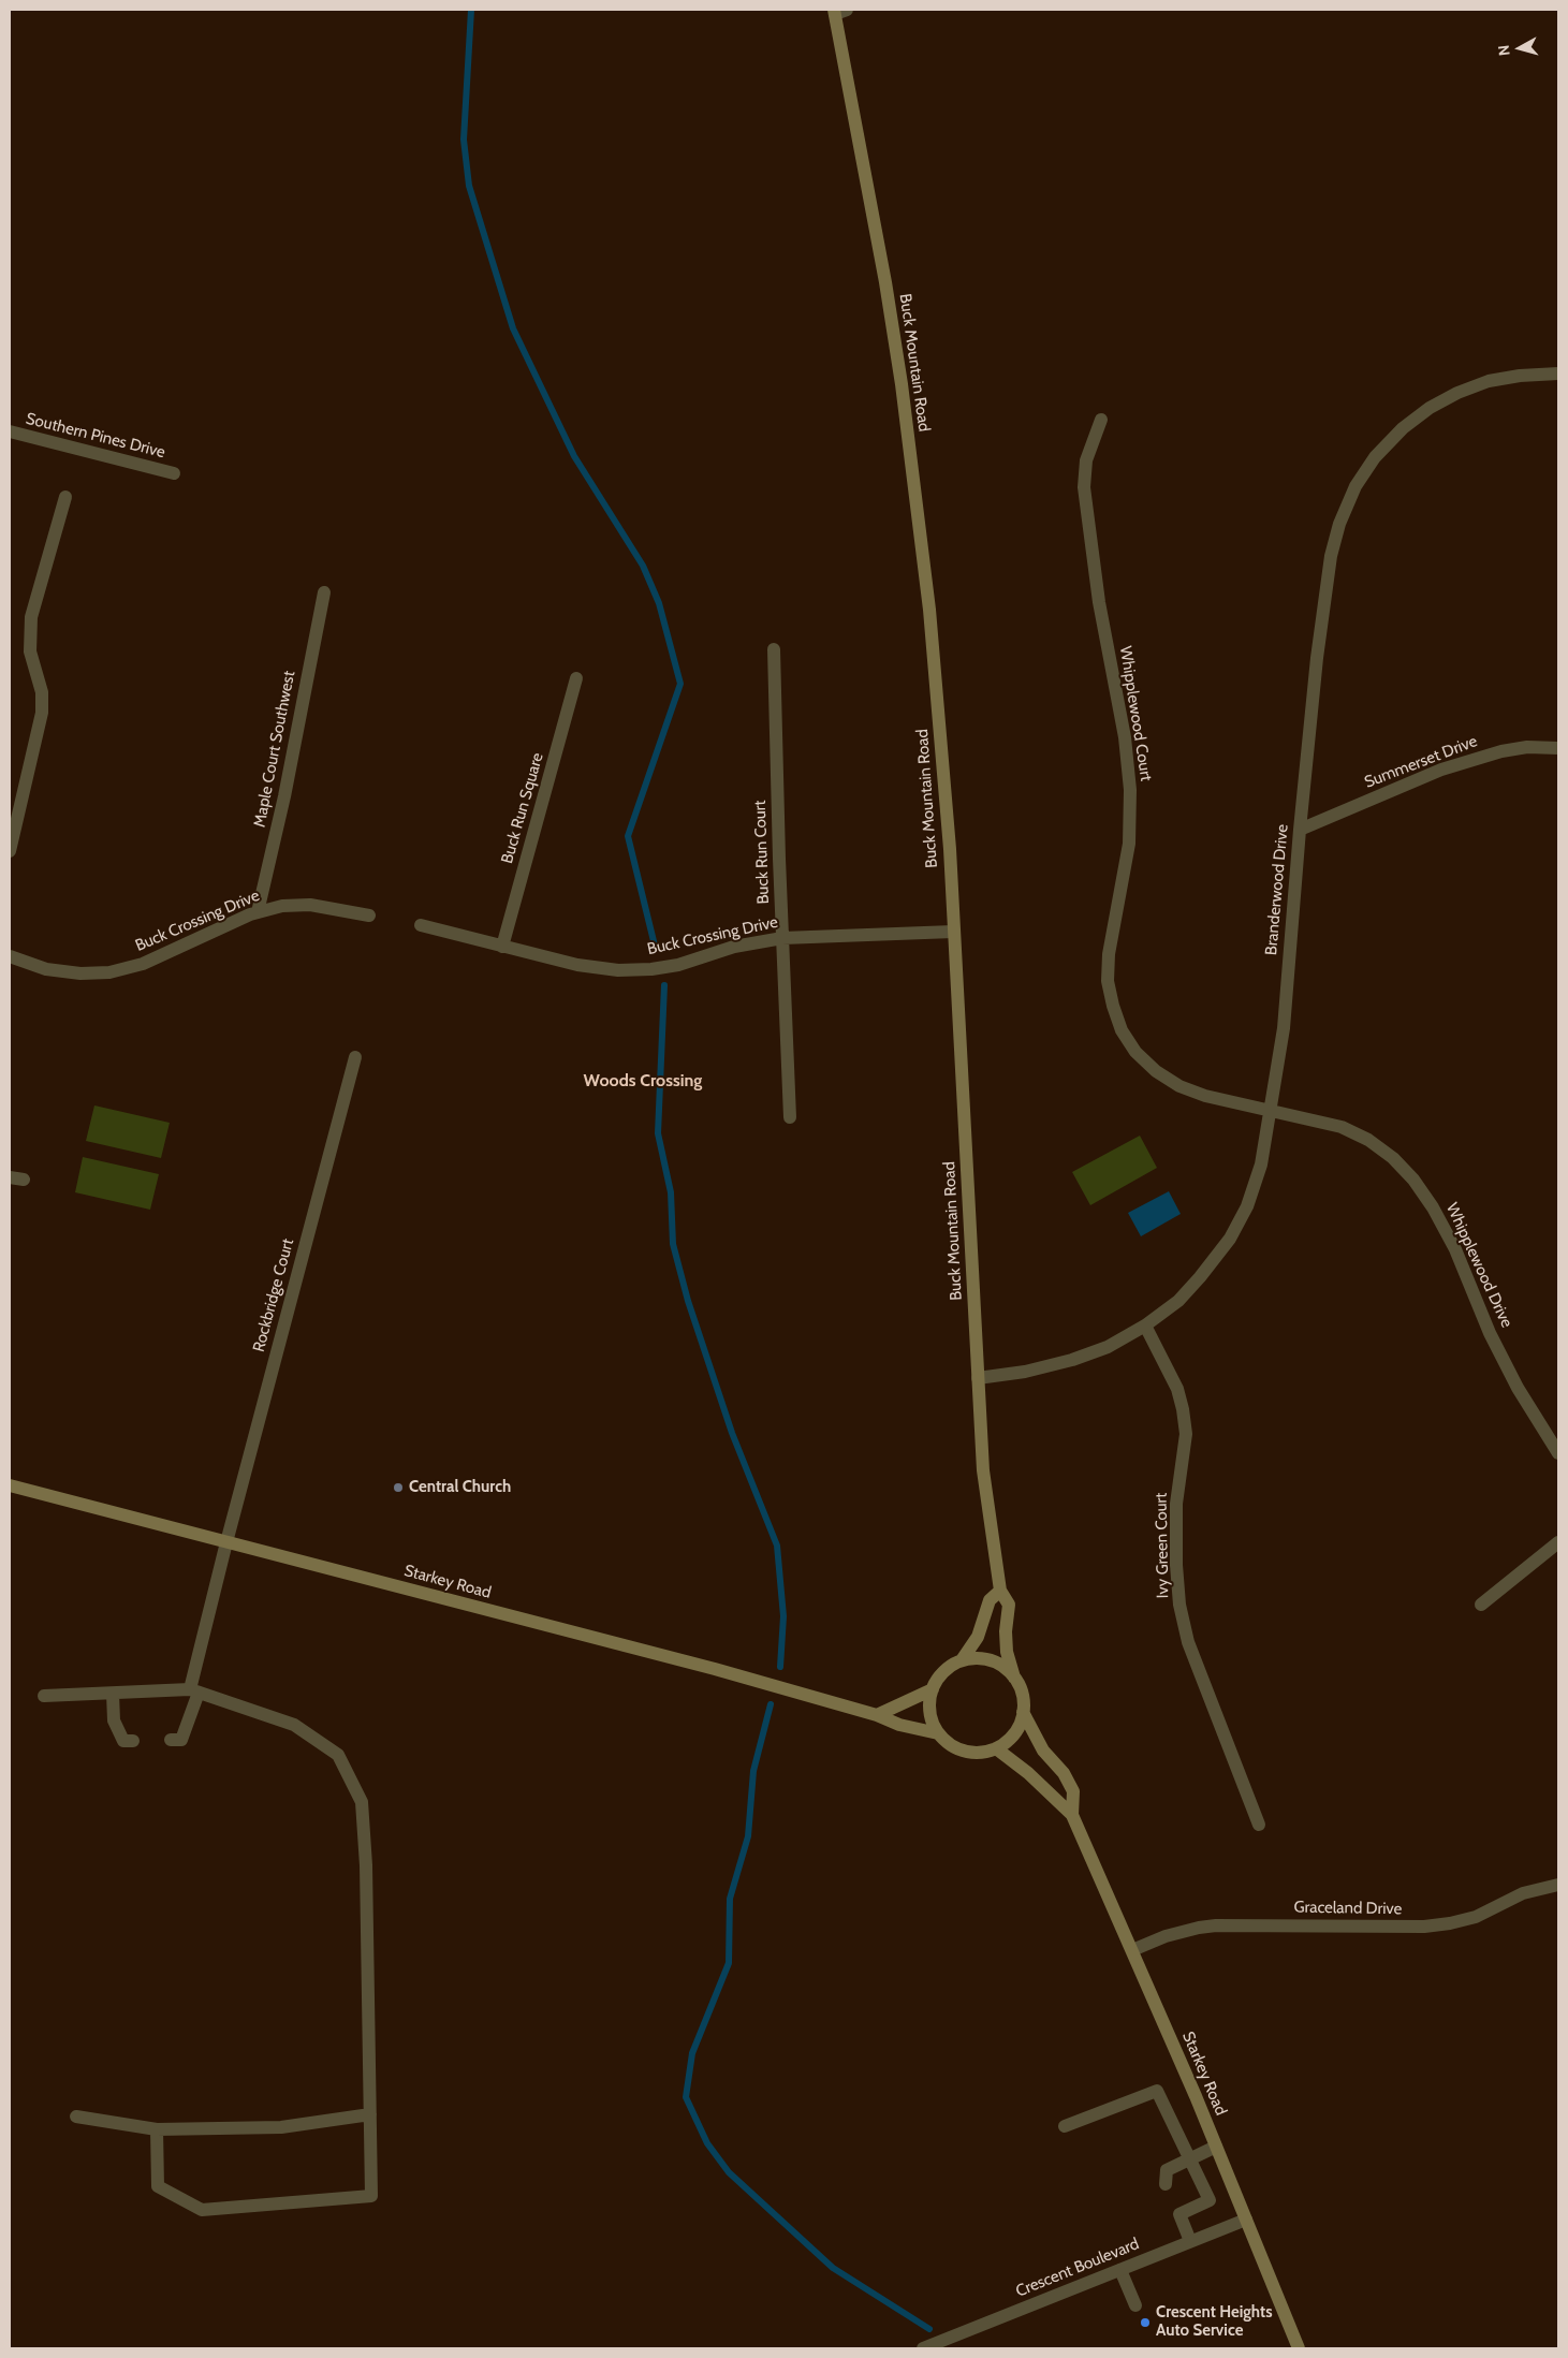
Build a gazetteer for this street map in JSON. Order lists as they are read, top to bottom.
{
  "streets": {
    "main road": ["Buck Mountain Road", "Starkey Road"],
    "street": [
      "Southern Pines Drive",
      "Whipplewood Court",
      "Maple Court Southwest",
      "Summerset Drive",
      "Buck Run Square",
      "Buck Run Court",
      "Branderwood Drive",
      "Buck Crossing Drive",
      "Whipplewood Drive",
      "Rockbridge Court",
      "Ivy Green Court",
      "Graceland Drive",
      "Crescent Boulevard"
    ]
  },
  "crossings": [
    ["Buck Mountain Road", "Branderwood Drive"],
    ["Buck Mountain Road", "Buck Crossing Drive"],
    ["Buck Mountain Road", "Starkey Road"],
    ["Whipplewood Court", "Branderwood Drive"],
    ["Whipplewood Court", "Whipplewood Drive"],
    ["Maple Court Southwest", "Buck Crossing Drive"],
    ["Summerset Drive", "Branderwood Drive"],
    ["Buck Run Square", "Buck Crossing Drive"],
    ["Buck Run Court", "Buck Crossing Drive"],
    ["Branderwood Drive", "Whipplewood Drive"],
    ["Branderwood Drive", "Ivy Green Court"],
    ["Rockbridge Court", "Starkey Road"],
    ["Starkey Road", "Graceland Drive"],
    ["Starkey Road", "Crescent Boulevard"]
  ],
  "districts": ["Woods Crossing"],
  "places": ["Central Church", "Crescent Heights Auto Service"],
  "north": "left"
}
